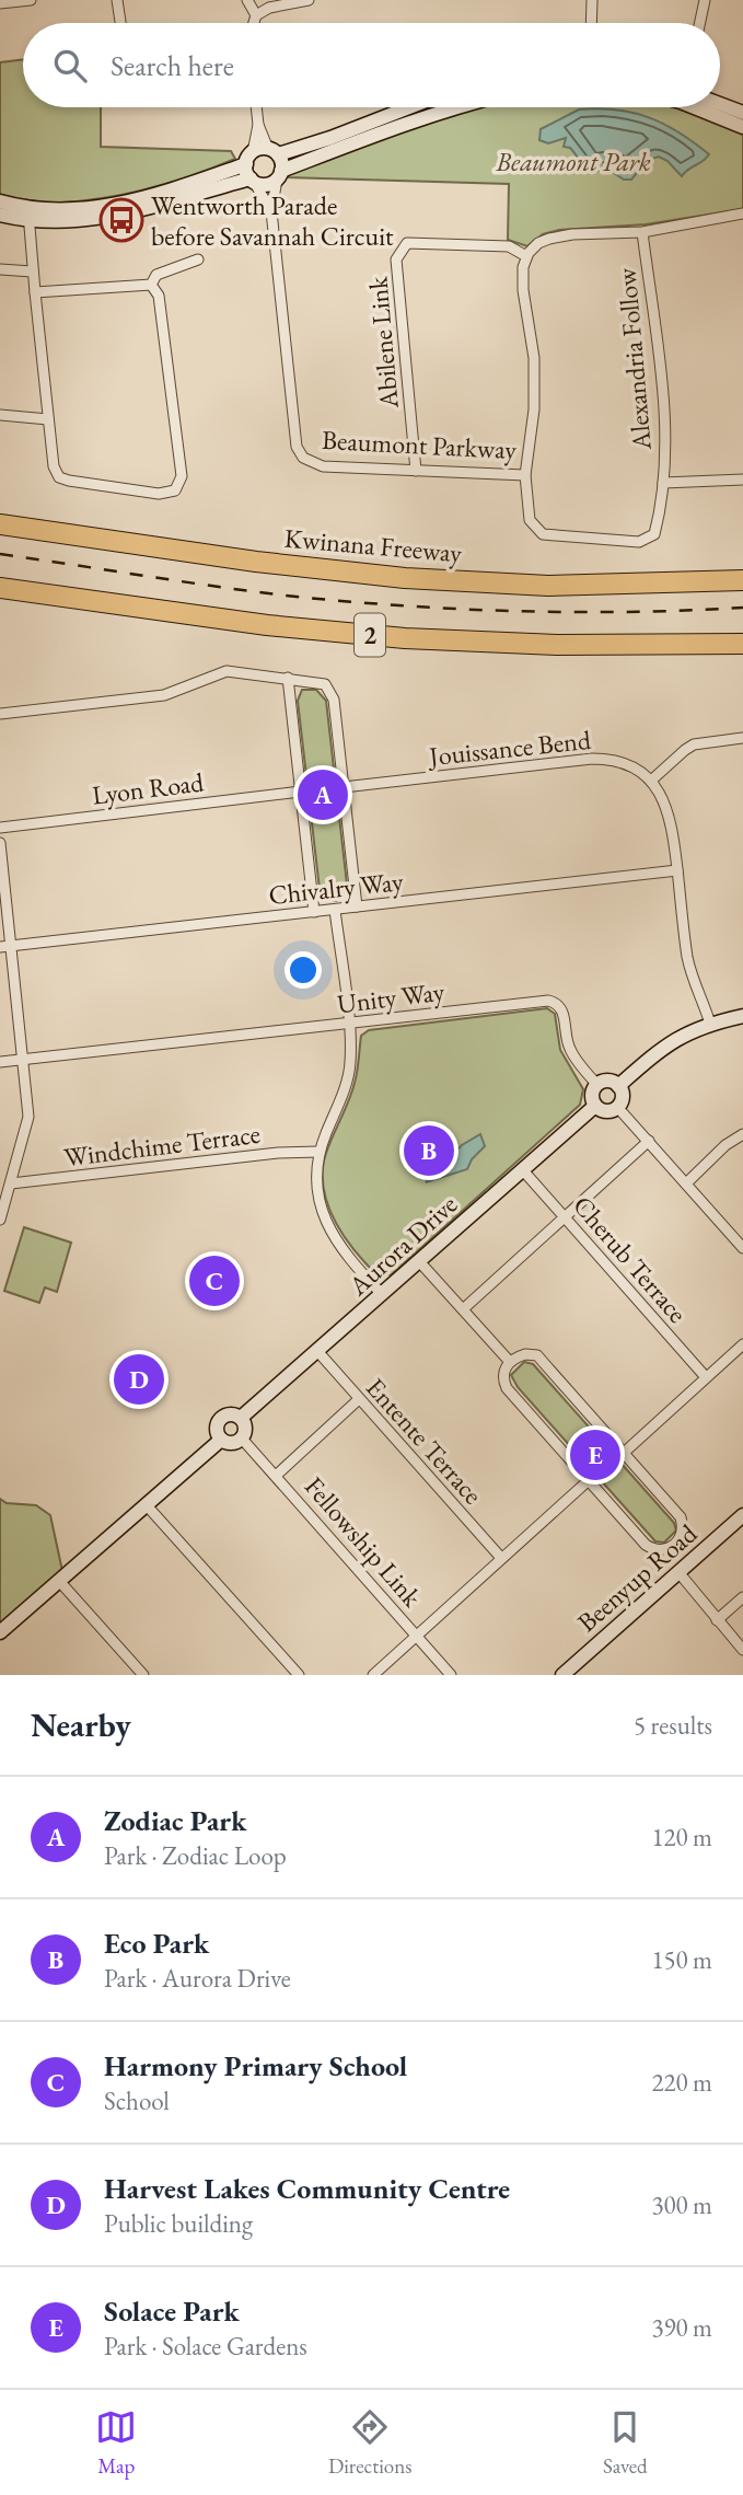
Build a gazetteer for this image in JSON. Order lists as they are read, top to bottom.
{
  "streets": {
    "highway": ["Kwinana Freeway", "2"],
    "street": [
      "Abilene Link",
      "Alexandria Follow",
      "Beaumont Parkway",
      "Jouissance Bend",
      "Lyon Road",
      "Chivalry Way",
      "Unity Way",
      "Windchime Terrace",
      "Aurora Drive",
      "Cherub Terrace",
      "Entente Terrace",
      "Fellowship Link",
      "Beenyup Road"
    ]
  },
  "crossings": [
    ["Abilene Link", "Beaumont Parkway"],
    ["Alexandria Follow", "Beaumont Parkway"],
    ["Unity Way", "Aurora Drive"],
    ["Aurora Drive", "Cherub Terrace"],
    ["Aurora Drive", "Entente Terrace"],
    ["Aurora Drive", "Fellowship Link"]
  ],
  "parks": ["Beaumont Park"],
  "places": {
    "bus stop": ["Wentworth Parade before Savannah Circuit"]
  },
  "page": {
    "search": "Search here",
    "pins": [
      "A",
      "B",
      "C",
      "D",
      "E"
    ],
    "heading": ["Nearby", "5 results"],
    "list": [
      {
        "mark": "A",
        "name": "Zodiac Park",
        "note": "Park · Zodiac Loop",
        "value": "120 m"
      },
      {
        "mark": "B",
        "name": "Eco Park",
        "note": "Park · Aurora Drive",
        "value": "150 m"
      },
      {
        "mark": "C",
        "name": "Harmony Primary School",
        "note": "School",
        "value": "220 m"
      },
      {
        "mark": "D",
        "name": "Harvest Lakes Community Centre",
        "note": "Public building",
        "value": "300 m"
      },
      {
        "mark": "E",
        "name": "Solace Park",
        "note": "Park · Solace Gardens",
        "value": "390 m"
      }
    ],
    "nav": ["Map", "Directions", "Saved"]
  }
}
